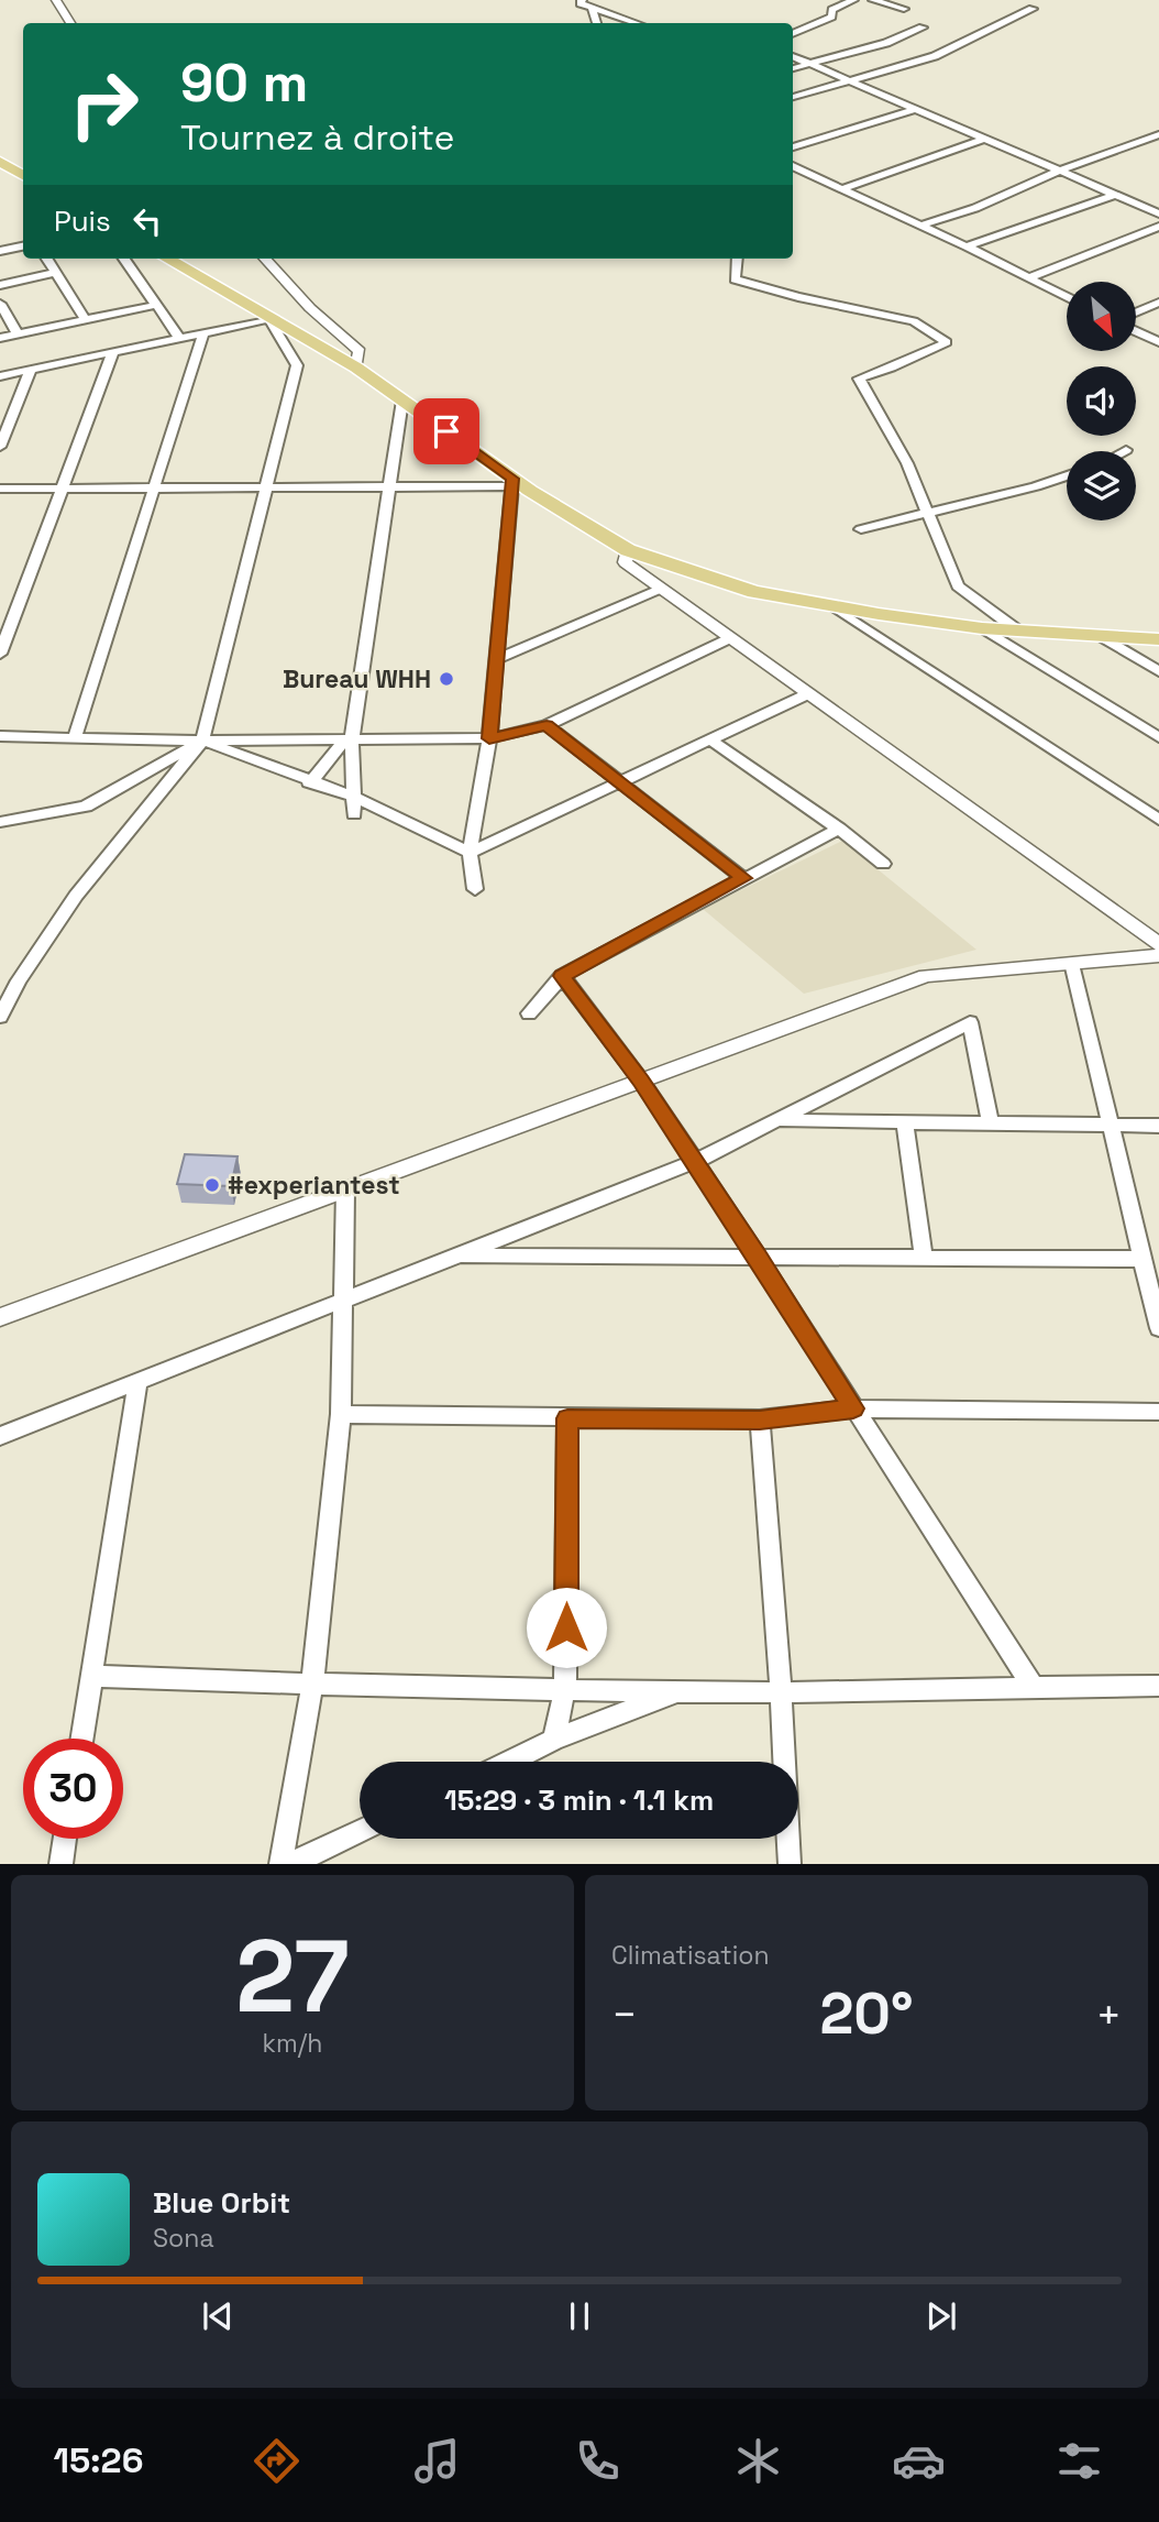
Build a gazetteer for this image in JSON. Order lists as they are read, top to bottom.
{
  "places": ["Bureau WHH", "#experiantest"],
  "north": "bottom right",
  "page": {
    "turn": ["90 m", "Tournez à droite"],
    "then": "Puis",
    "limit": "30",
    "trip": "15:29 · 3 min · 1.1 km",
    "tile": [
      ["27", "km/h"],
      "Climatisation"
    ],
    "heat": ["−", "20°", "+"],
    "song": ["Blue Orbit", "Sona"],
    "tabs": "15:26"
  }
}
